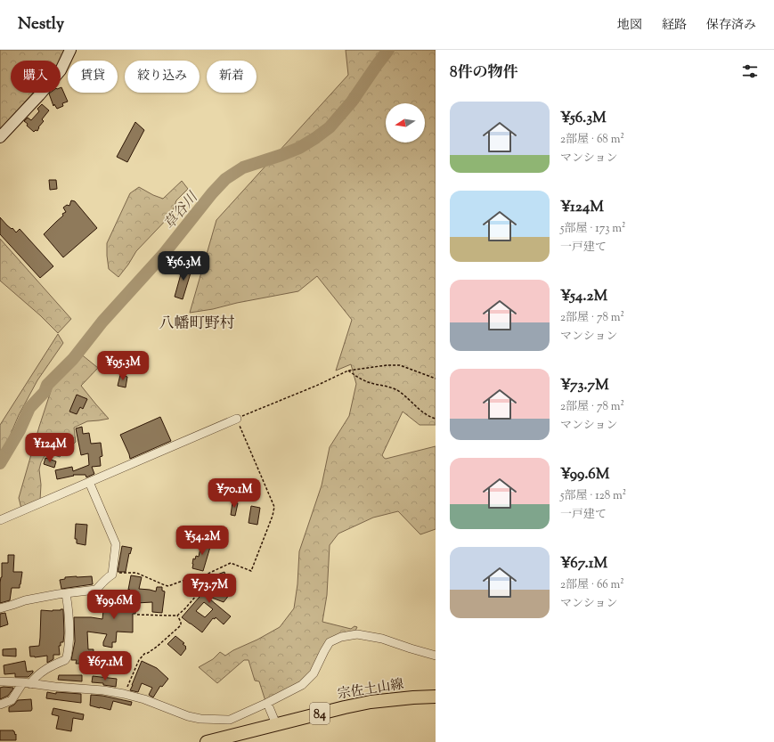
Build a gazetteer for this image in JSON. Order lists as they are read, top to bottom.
{
  "streets": {
    "main road": ["宗佐土山線", "84"]
  },
  "districts": ["八幡町野村"],
  "water": ["草谷川"],
  "north": "left",
  "page": {
    "header": "Nestly",
    "nav": ["地図", "経路", "保存済み"],
    "heading": "8件の物件",
    "chip": [
      "購入",
      "賃貸",
      "絞り込み",
      "新着"
    ],
    "list": [
      {
        "name": "¥56.3M",
        "note": "2部屋 · 68 m² · マンション"
      },
      {
        "name": "¥124M",
        "note": "5部屋 · 173 m² · 一戸建て"
      },
      {
        "name": "¥54.2M",
        "note": "2部屋 · 78 m² · マンション"
      },
      {
        "name": "¥73.7M",
        "note": "2部屋 · 78 m² · マンション"
      },
      {
        "name": "¥99.6M",
        "note": "5部屋 · 128 m² · 一戸建て"
      },
      {
        "name": "¥67.1M",
        "note": "2部屋 · 66 m² · マンション"
      }
    ],
    "price": [
      "¥56.3M",
      "¥95.3M",
      "¥124M",
      "¥70.1M",
      "¥54.2M",
      "¥73.7M",
      "¥99.6M",
      "¥67.1M"
    ]
  }
}
